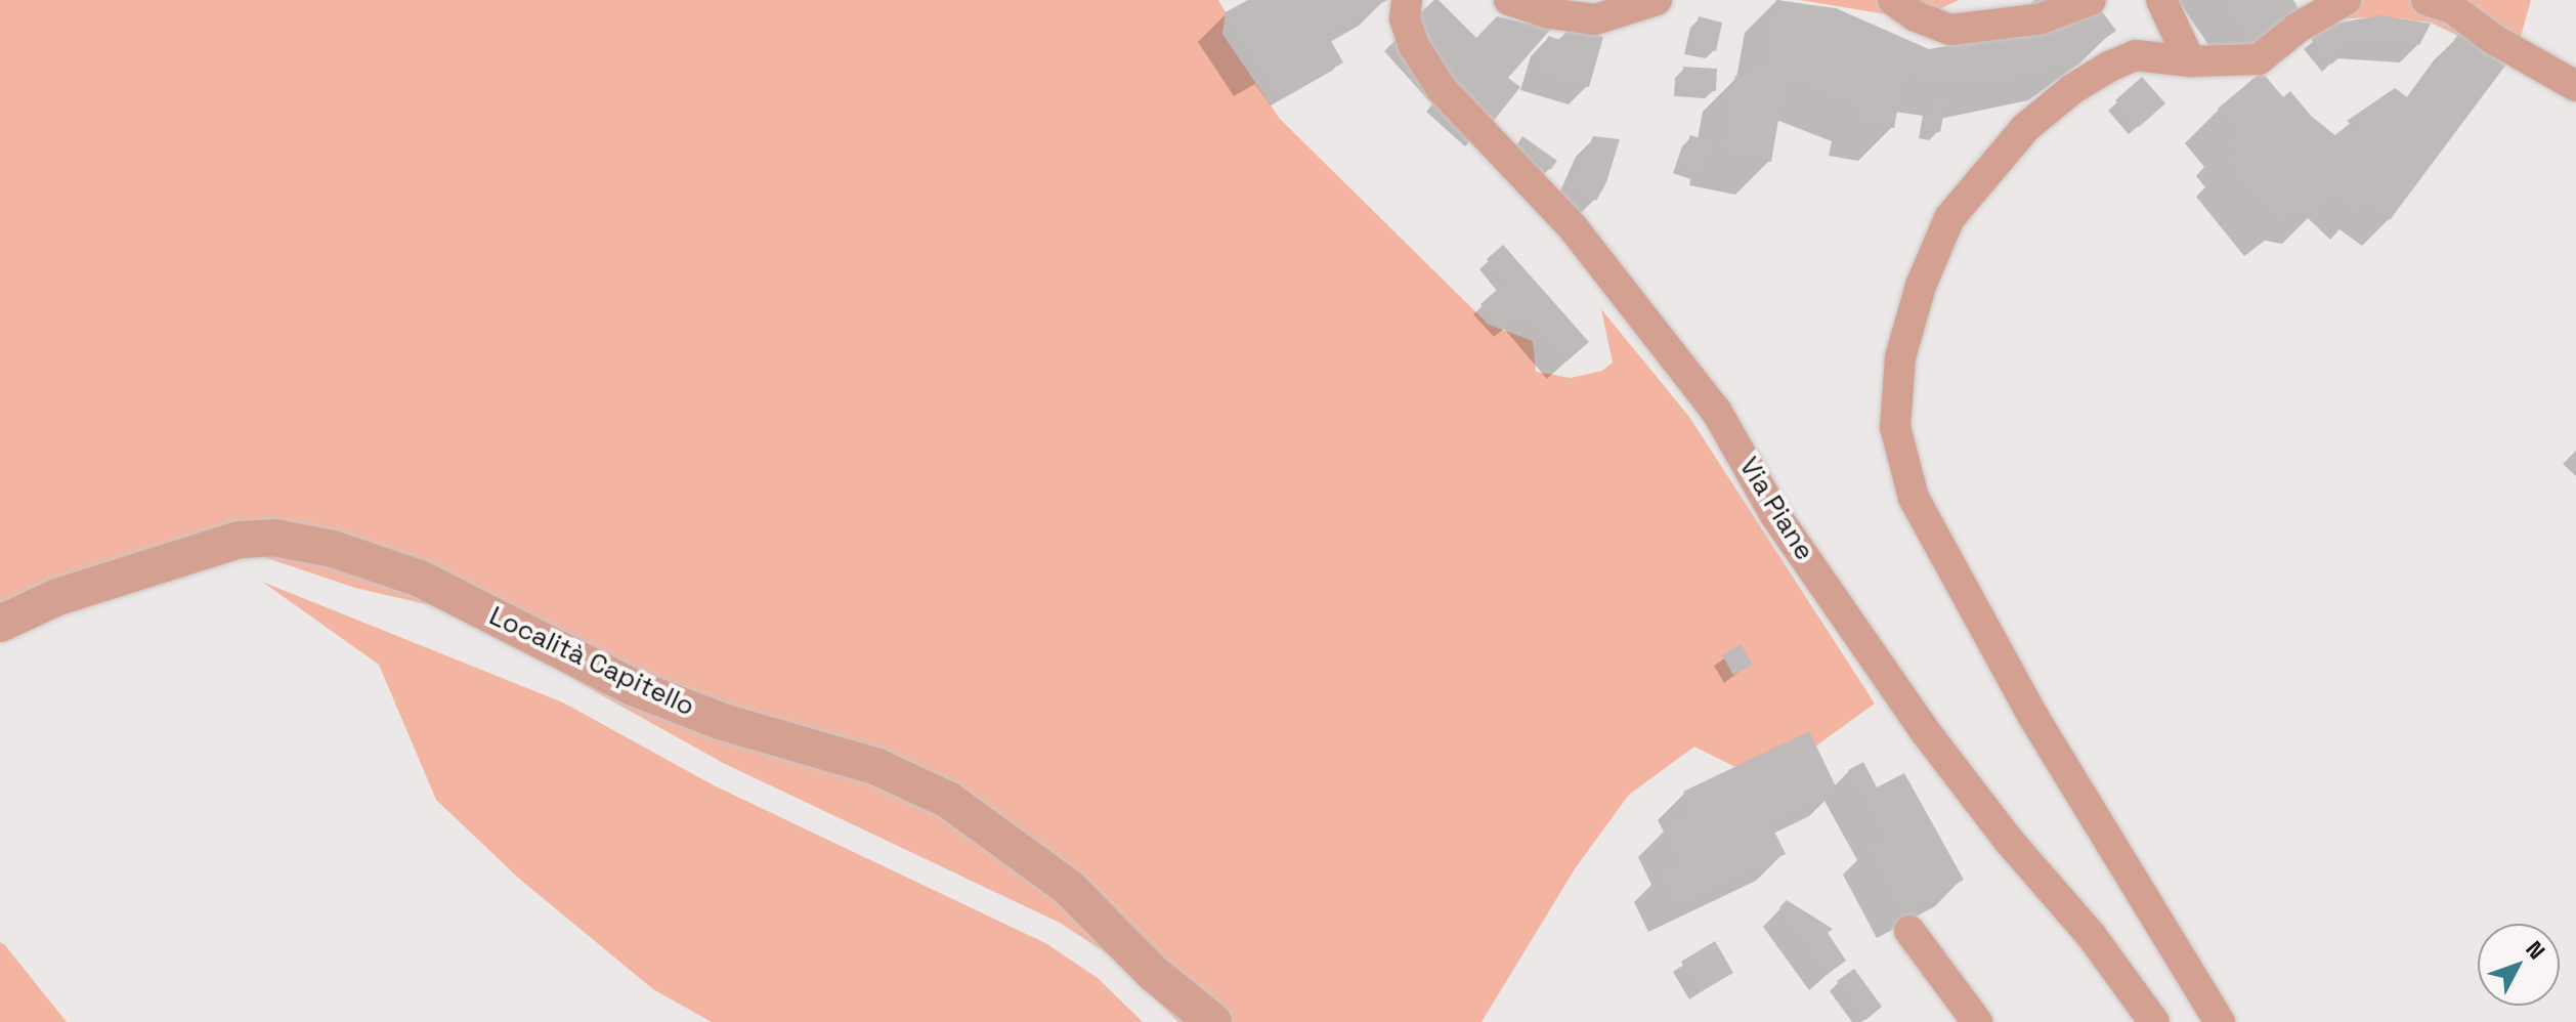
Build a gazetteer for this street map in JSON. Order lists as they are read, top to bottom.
{
  "streets": {
    "street": ["Via Piane", "Località Capitello"]
  },
  "north": "top right"
}
